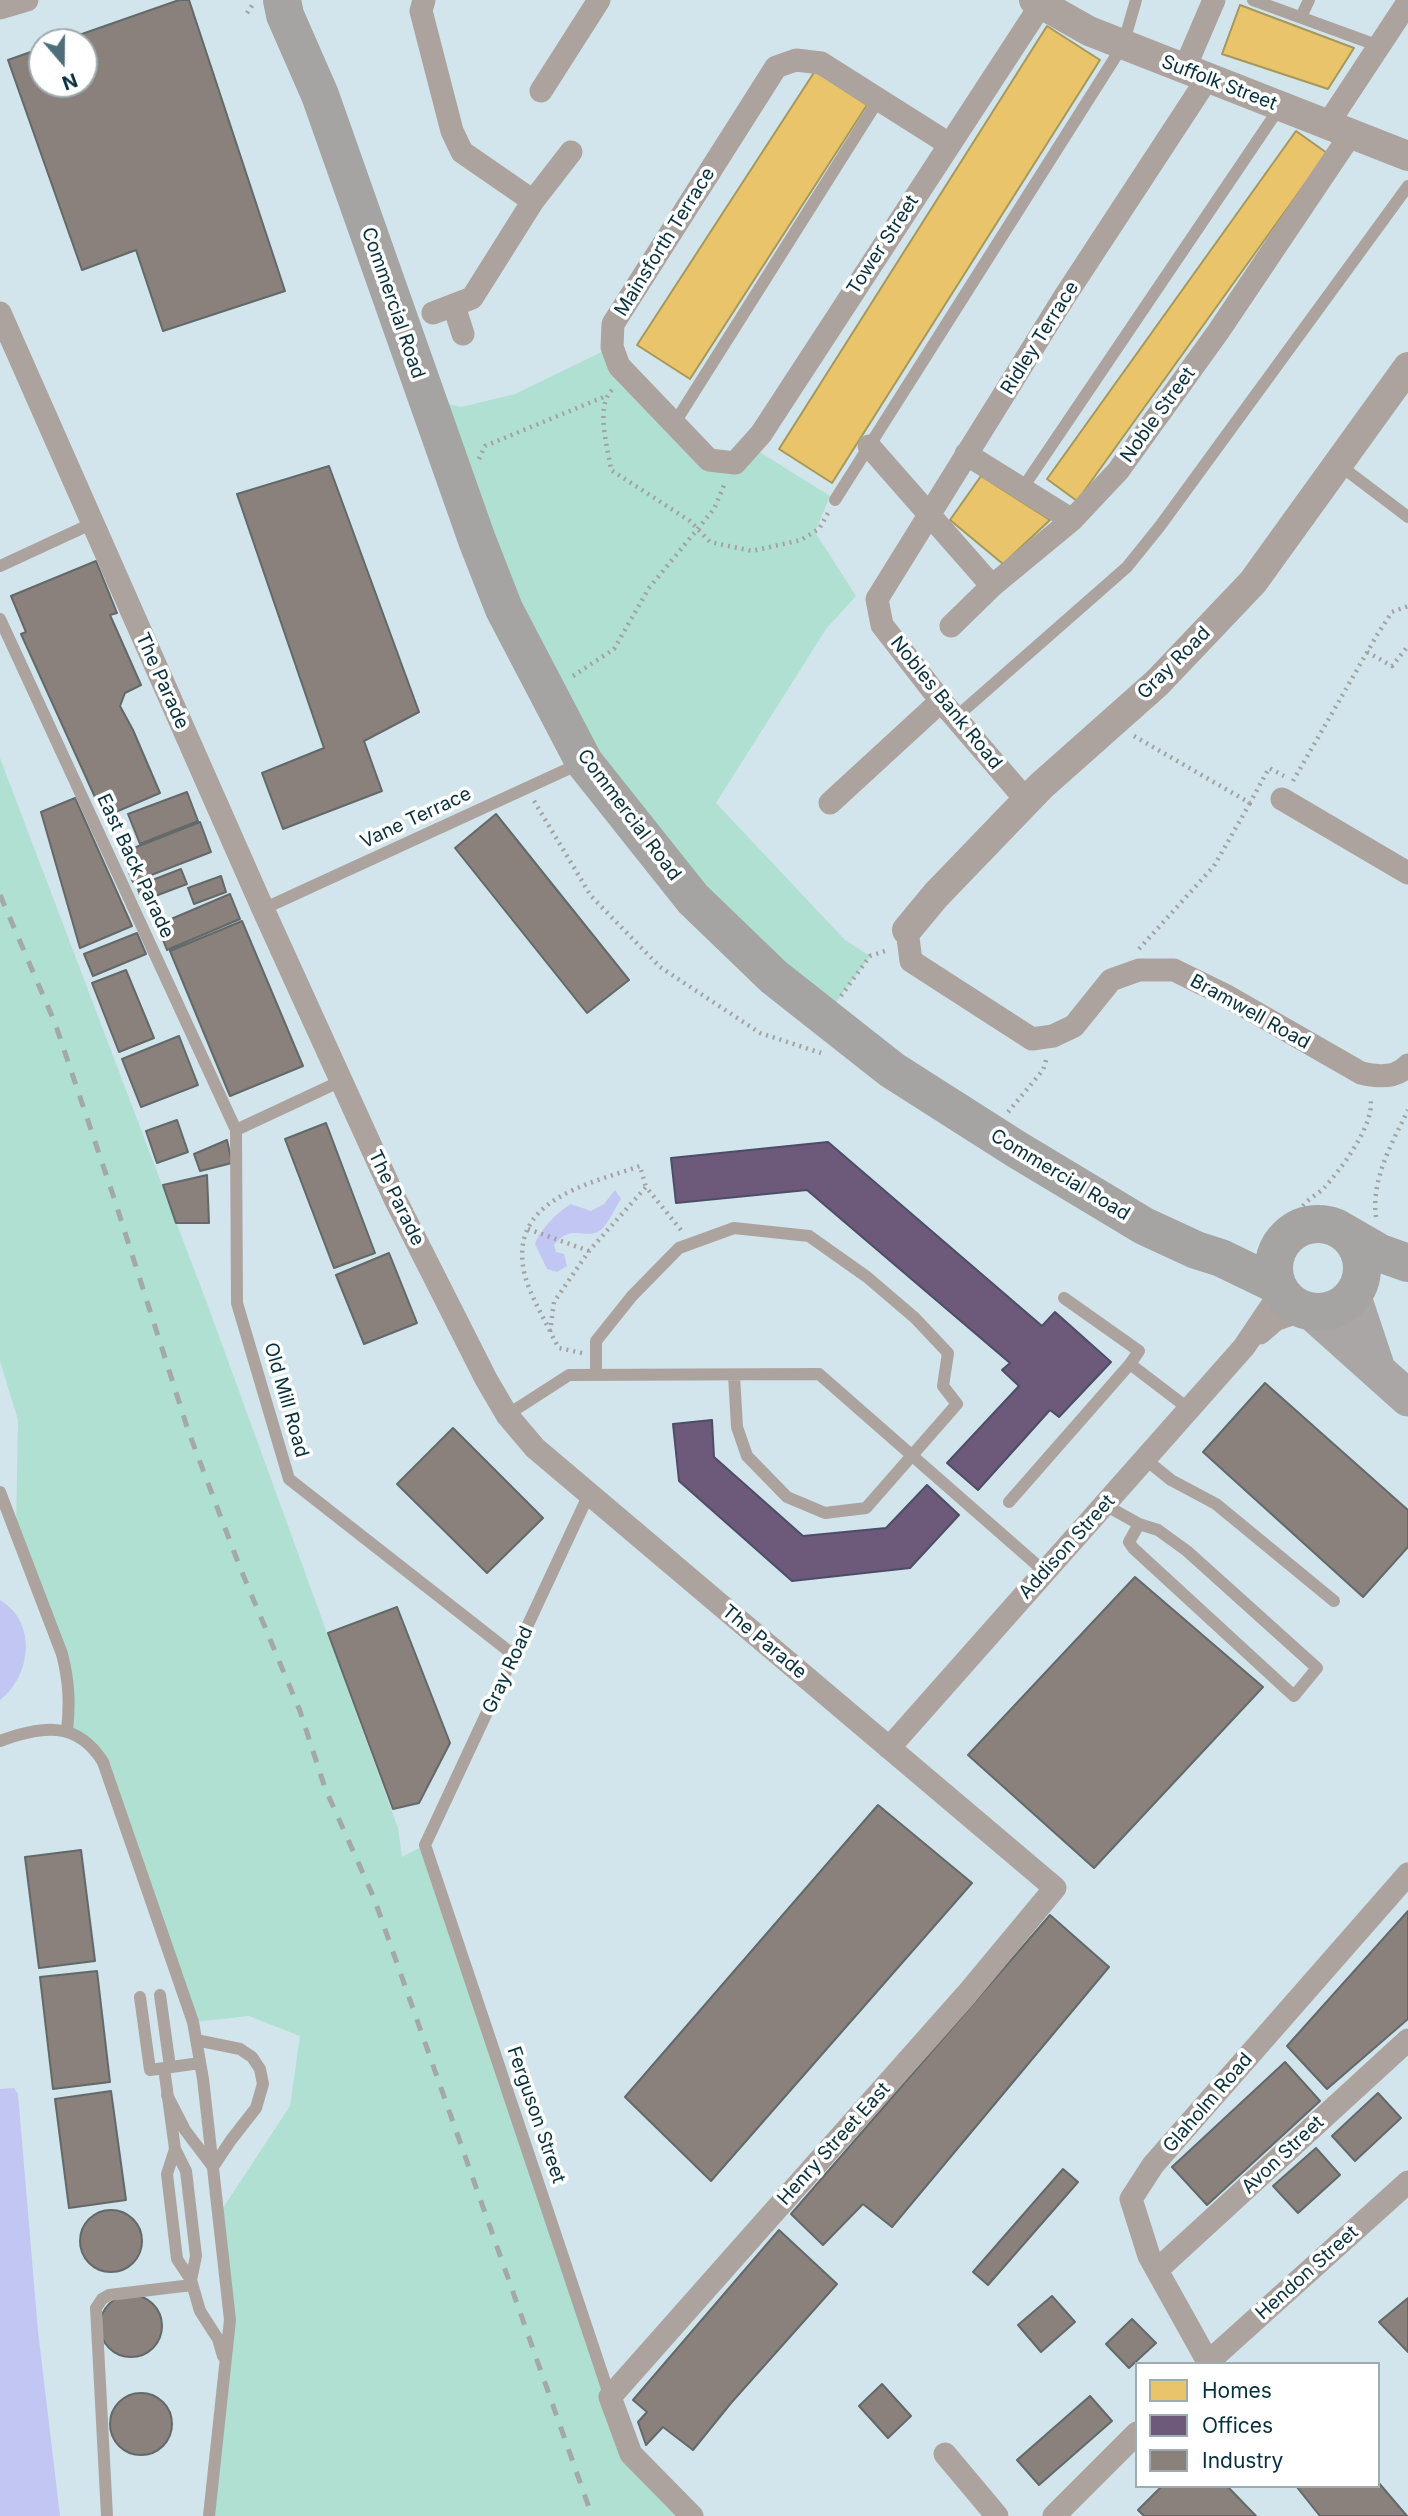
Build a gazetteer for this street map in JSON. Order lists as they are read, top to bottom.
{
  "streets": {
    "highway": ["Commercial Road"],
    "street": [
      "Suffolk Street",
      "Mainsforth Terrace",
      "Tower Street",
      "Ridley Terrace",
      "Noble Street",
      "Gray Road",
      "The Parade",
      "Nobles Bank Road",
      "Bramwell Road",
      "Addison Street",
      "Glaholm Road",
      "Henry Street East",
      "Avon Street",
      "Hendon Street"
    ],
    "lane": [
      "Vane Terrace",
      "East Back Parade",
      "Old Mill Road",
      "Ferguson Street"
    ]
  },
  "crossings": [
    ["Suffolk Street", "Tower Street"],
    ["Suffolk Street", "Ridley Terrace"],
    ["Suffolk Street", "Noble Street"],
    ["Mainsforth Terrace", "Tower Street"],
    ["Commercial Road", "Vane Terrace"],
    ["Commercial Road", "Addison Street"],
    ["Ridley Terrace", "Nobles Bank Road"],
    ["Gray Road", "The Parade"],
    ["Gray Road", "Nobles Bank Road"],
    ["Gray Road", "Old Mill Road"],
    ["Gray Road", "Ferguson Street"],
    ["The Parade", "Vane Terrace"],
    ["The Parade", "Addison Street"],
    ["The Parade", "Henry Street East"],
    ["East Back Parade", "Old Mill Road"],
    ["Glaholm Road", "Avon Street"],
    ["Ferguson Street", "Henry Street East"]
  ],
  "legend": ["Homes", "Offices", "Industry"],
  "north": "bottom"
}
